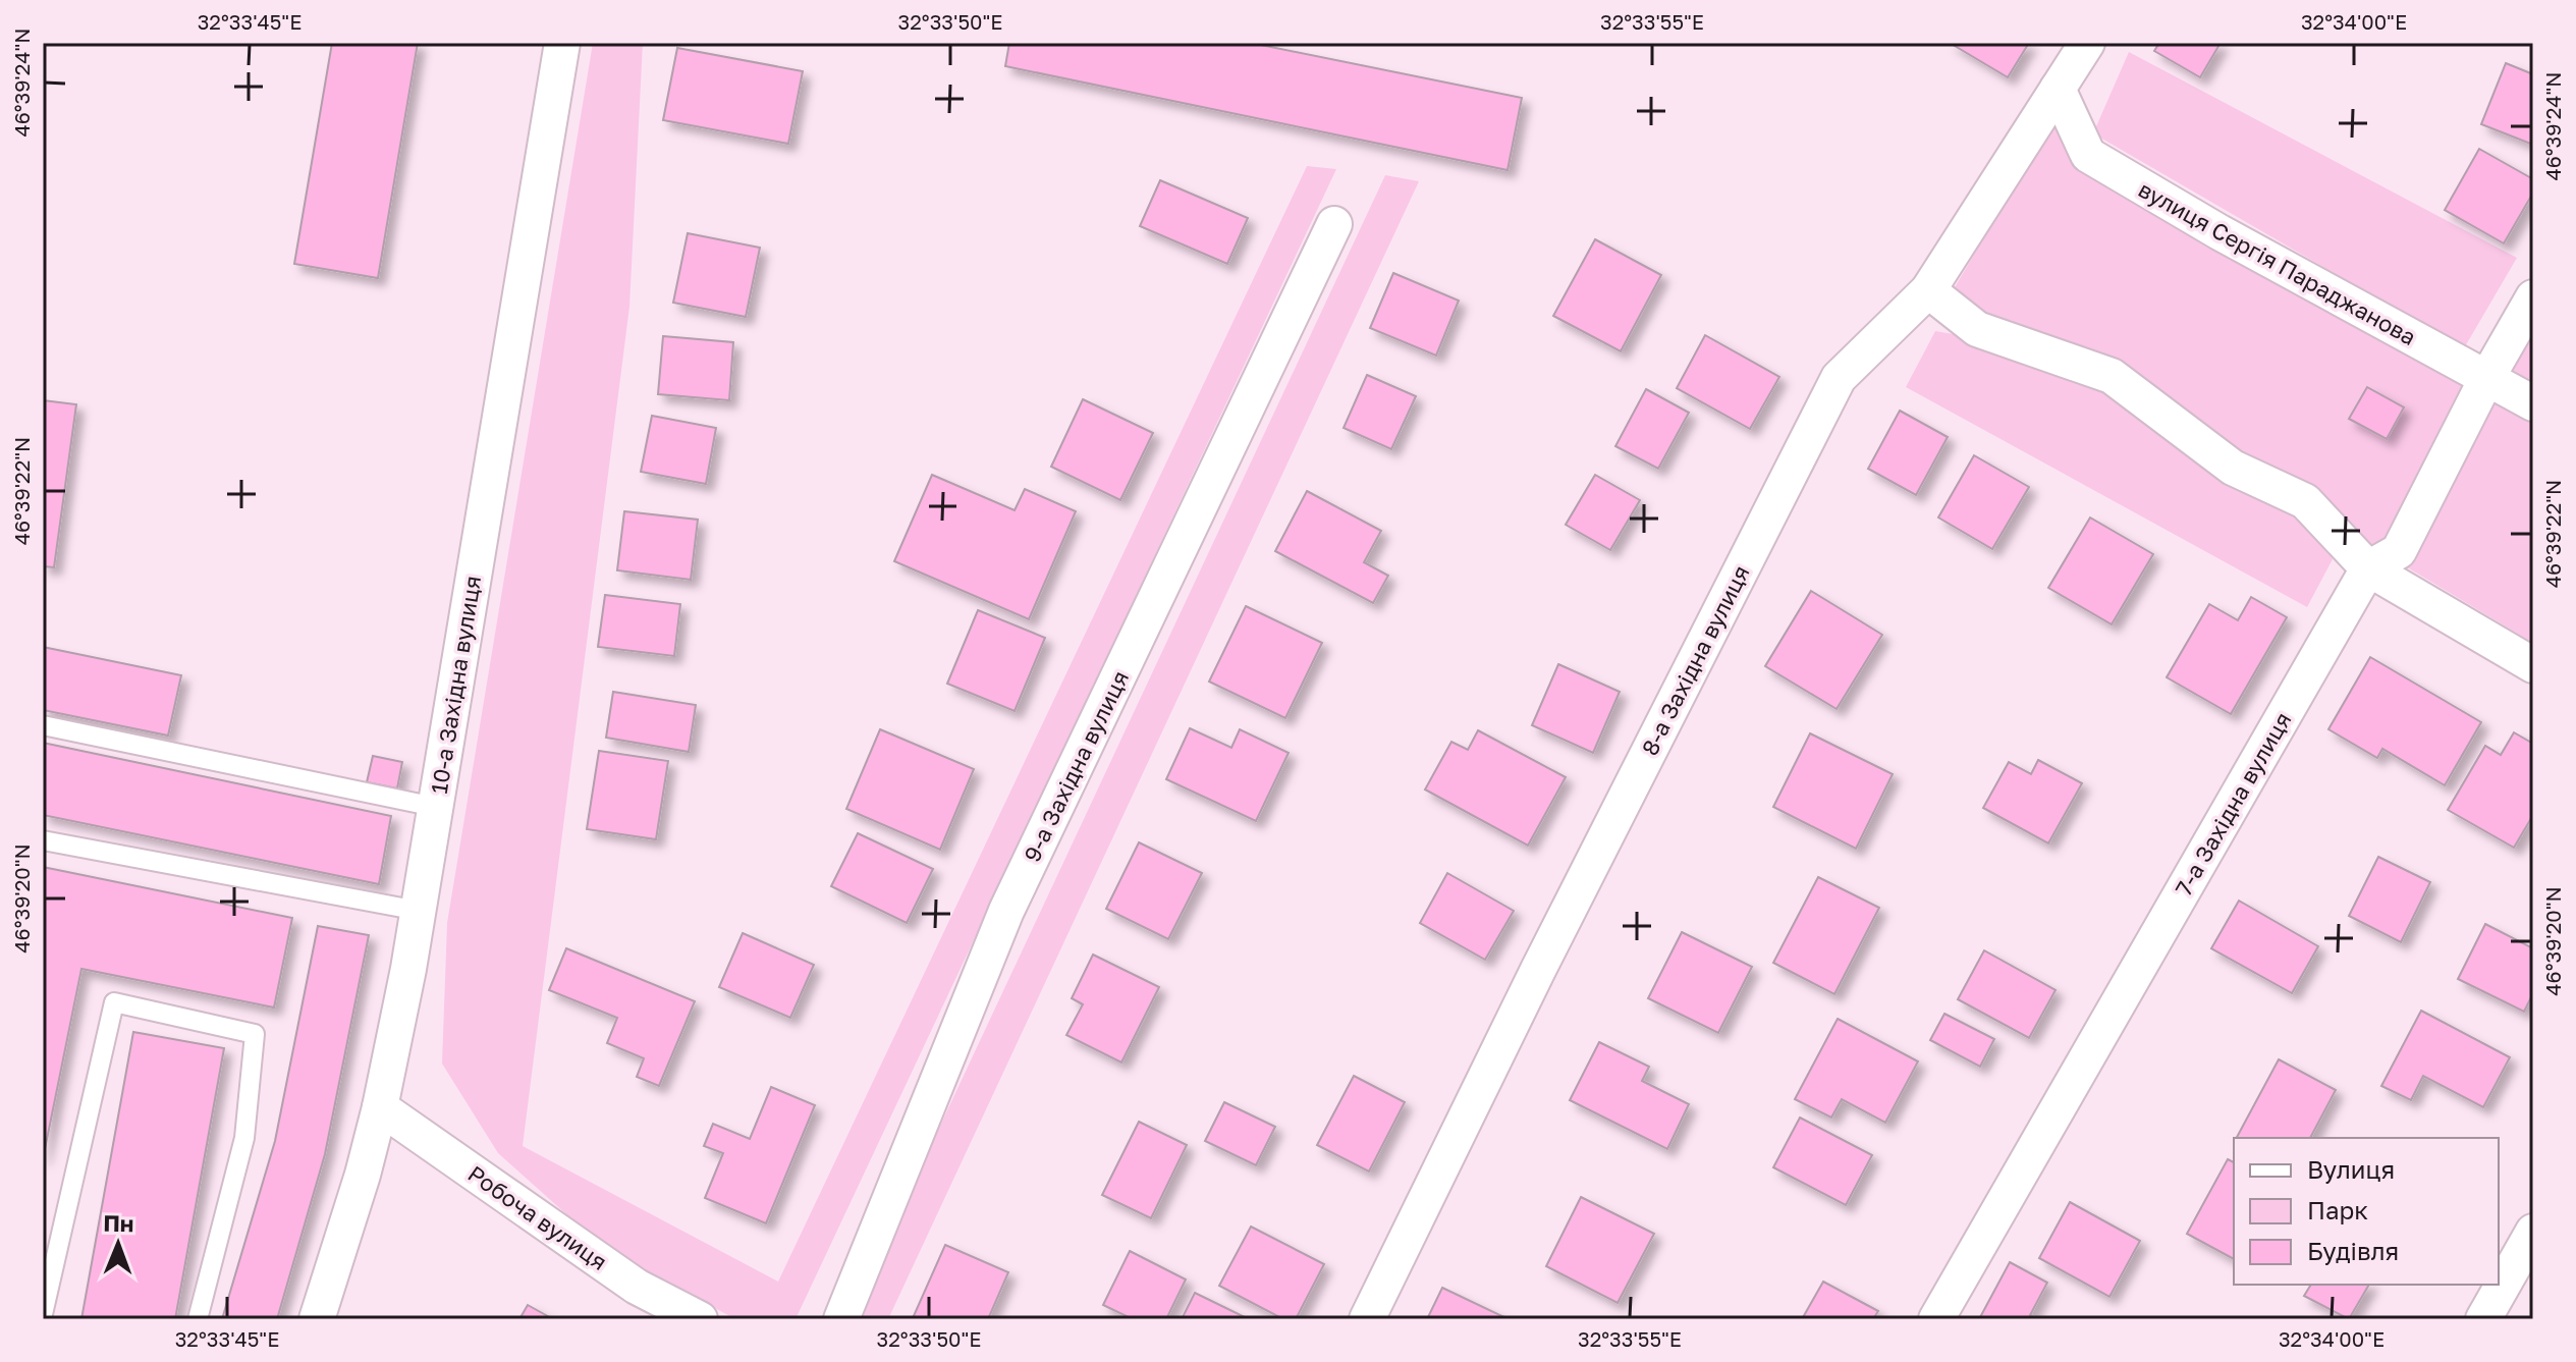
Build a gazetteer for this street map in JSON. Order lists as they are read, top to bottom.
{
  "streets": {
    "street": [
      "вулиця Сергія Параджанова",
      "8-а Західна вулиця",
      "10-а Західна вулиця",
      "9-а Західна вулиця",
      "7-а Західна вулиця",
      "Робоча вулиця"
    ]
  },
  "crossings": [
    ["вулиця Сергія Параджанова", "8-а Західна вулиця"],
    ["вулиця Сергія Параджанова", "7-а Західна вулиця"],
    ["10-а Західна вулиця", "Робоча вулиця"]
  ],
  "legend": ["Вулиця", "Парк", "Будівля"],
  "north": "top",
  "coordinates": [
    "32°33'45\"E",
    "32°33'50\"E",
    "32°33'55\"E",
    "32°34'00\"E",
    "46°39'24\"N",
    "46°39'22\"N",
    "46°39'20\"N"
  ]
}
